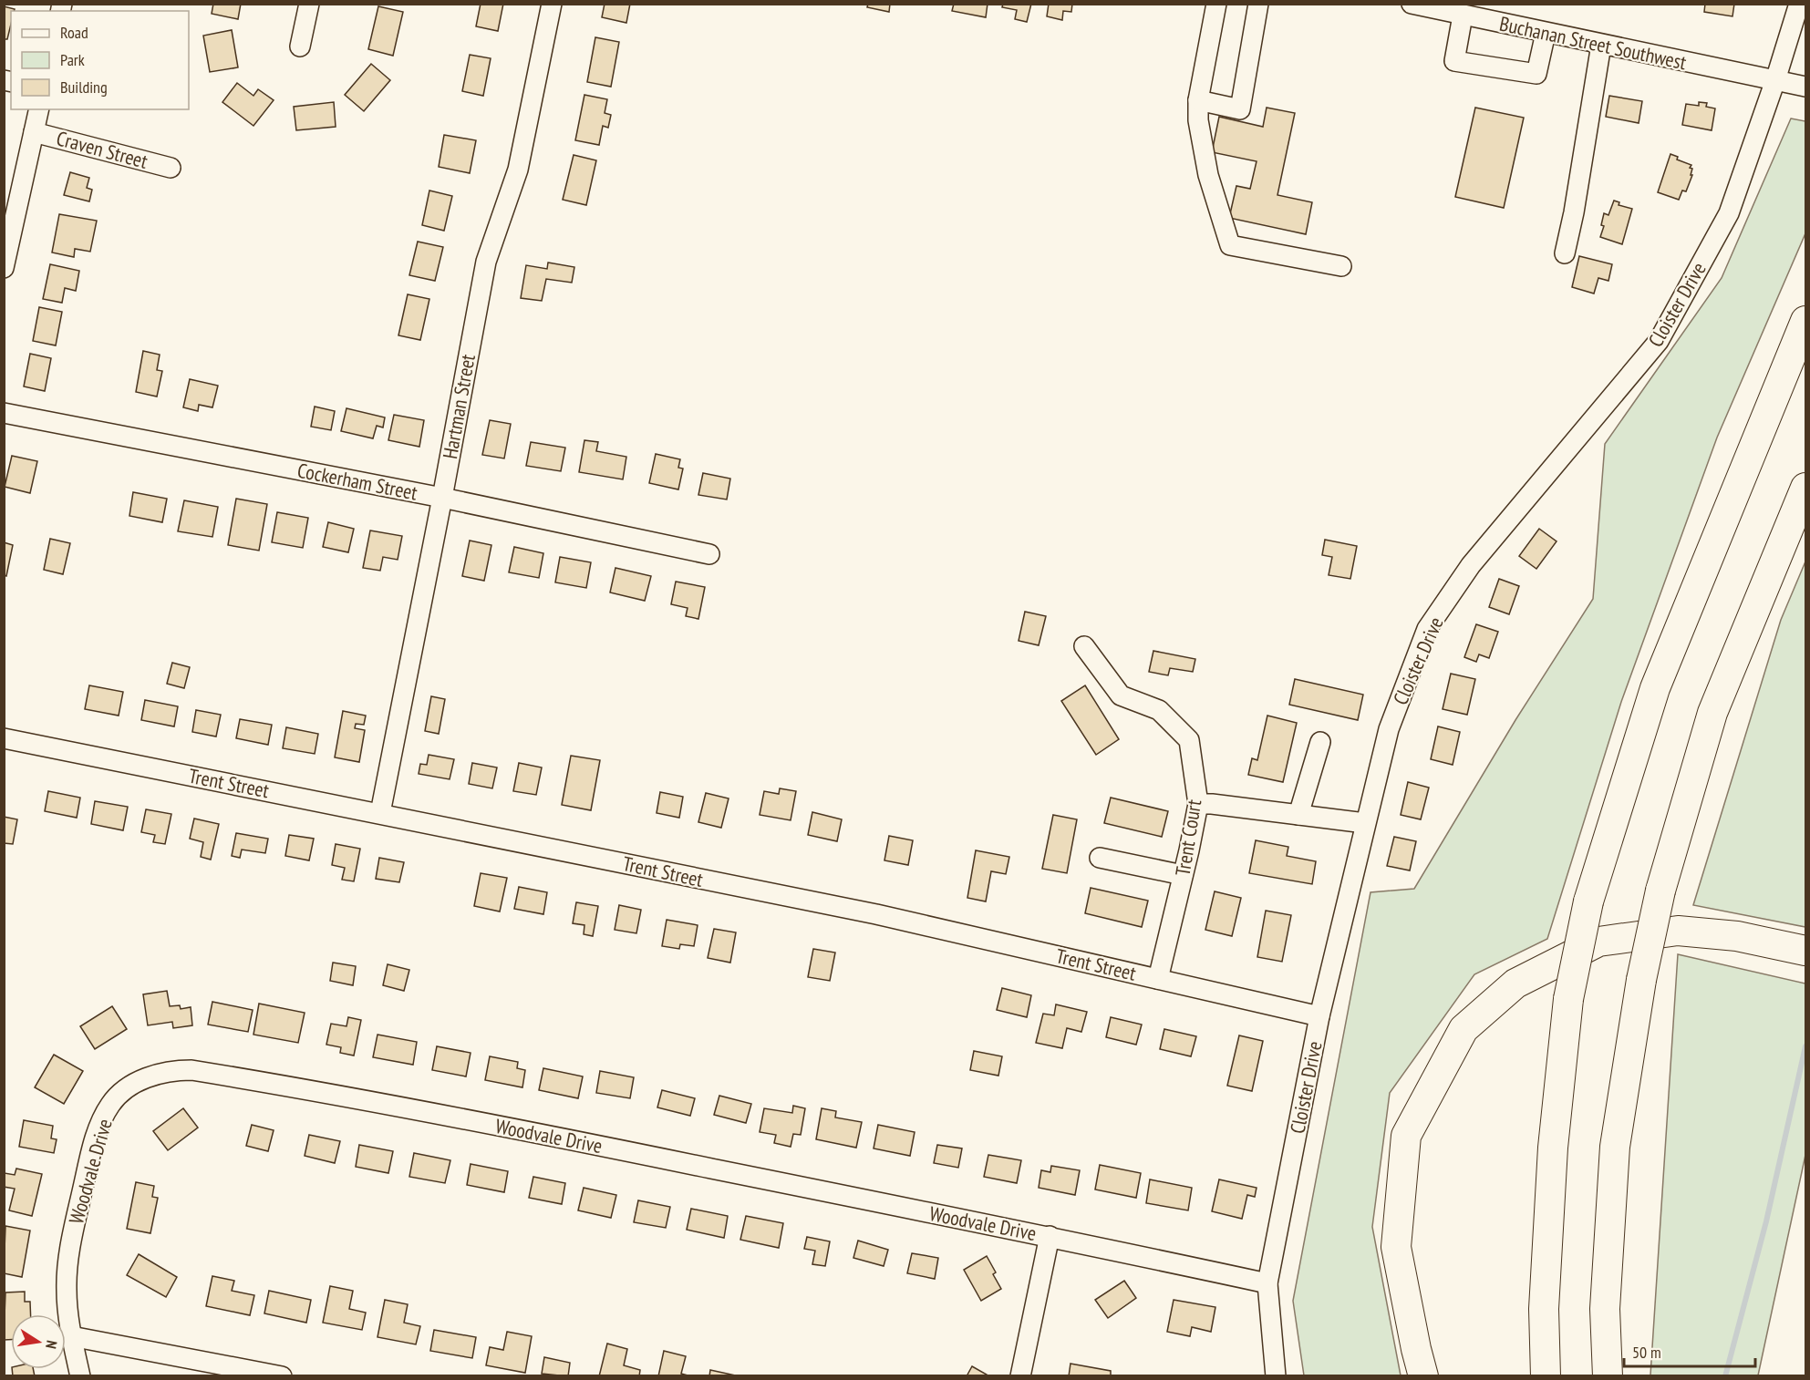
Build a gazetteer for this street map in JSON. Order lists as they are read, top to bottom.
{
  "streets": {
    "street": [
      "Buchanan Street Southwest",
      "Craven Street",
      "Cloister Drive",
      "Hartman Street",
      "Cockerham Street",
      "Trent Street",
      "Trent Court",
      "Woodvale Drive"
    ]
  },
  "crossings": [
    ["Buchanan Street Southwest", "Cloister Drive"],
    ["Cloister Drive", "Trent Street"],
    ["Cloister Drive", "Woodvale Drive"],
    ["Hartman Street", "Cockerham Street"],
    ["Hartman Street", "Trent Street"],
    ["Trent Street", "Trent Court"]
  ],
  "legend": ["Road", "Park", "Building"],
  "scale_bar": "50 m",
  "north": "right"
}
